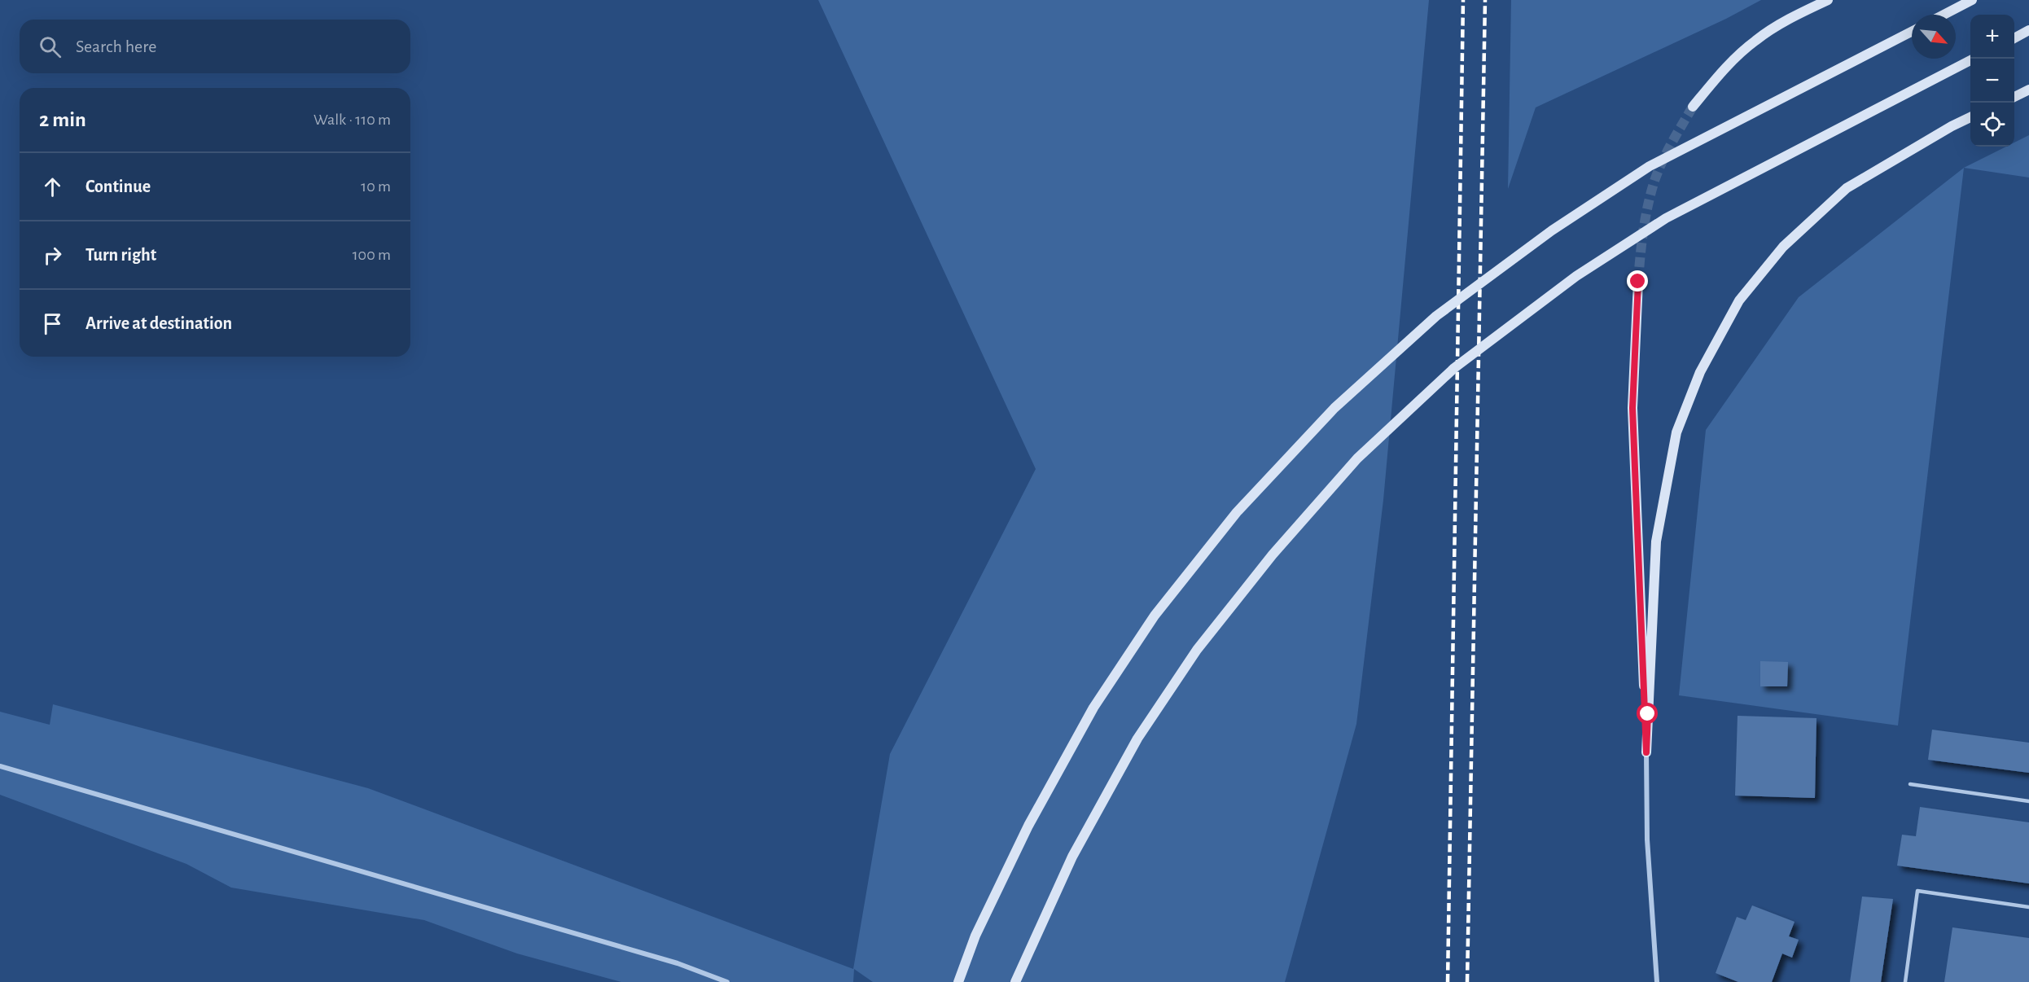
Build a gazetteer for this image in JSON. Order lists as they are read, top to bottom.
{
  "north": "bottom right",
  "page": {
    "map_buttons": ["+", "−"],
    "search": "Search here",
    "heading": ["2 min", "Walk · 110 m"],
    "list": [
      ["Continue", "10 m"],
      ["Turn right", "100 m"],
      "Arrive at destination"
    ]
  }
}
